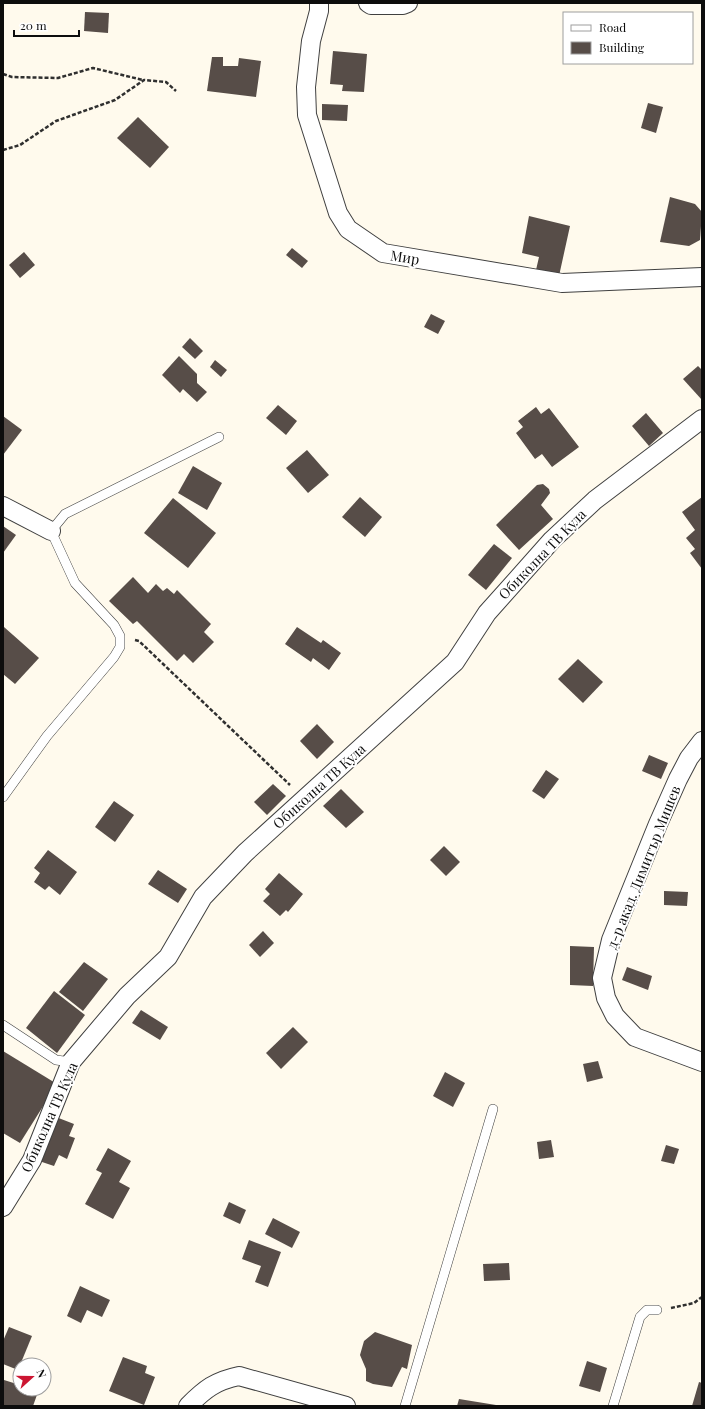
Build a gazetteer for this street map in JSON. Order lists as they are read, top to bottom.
{
  "streets": {
    "street": ["Мир", "Обиколна ТВ Кула", "д-р акад. Димитър Мишев"]
  },
  "legend": ["Road", "Building"],
  "scale_bar": "20 m",
  "north": "right"
}
